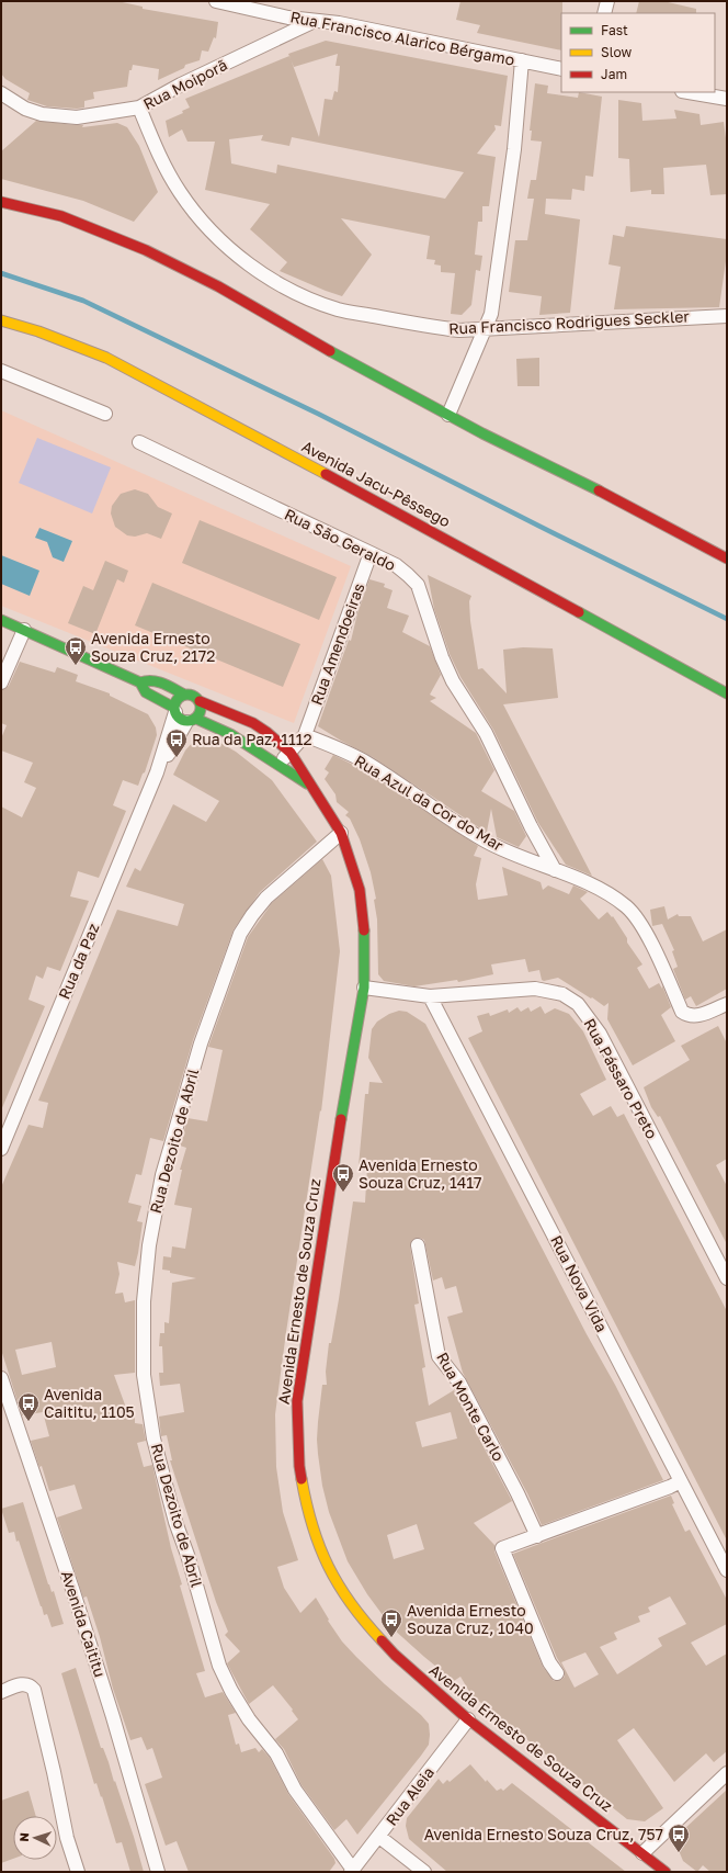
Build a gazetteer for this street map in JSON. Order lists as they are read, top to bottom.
{
  "streets": {
    "main road": ["Avenida Jacu-Pêssego", "Avenida Ernesto de Souza Cruz"],
    "street": [
      "Rua Francisco Alarico Bérgamo",
      "Rua Moiporã",
      "Rua Francisco Rodrigues Seckler",
      "Rua São Geraldo",
      "Rua Amendoeiras",
      "Rua Azul da Cor do Mar",
      "Rua da Paz",
      "Rua Pássaro Preto",
      "Rua Dezoito de Abril",
      "Rua Nova Vida",
      "Rua Monte Carlo",
      "Avenida Caititu",
      "Rua Aleia"
    ]
  },
  "crossings": [
    ["Rua Francisco Alarico Bérgamo", "Rua Moiporã"],
    ["Rua Moiporã", "Rua Francisco Rodrigues Seckler"],
    ["Rua São Geraldo", "Rua Amendoeiras"],
    ["Rua São Geraldo", "Rua Azul da Cor do Mar"],
    ["Rua Amendoeiras", "Rua Azul da Cor do Mar"],
    ["Rua da Paz", "Avenida Ernesto de Souza Cruz"],
    ["Rua Pássaro Preto", "Rua Nova Vida"],
    ["Rua Pássaro Preto", "Avenida Ernesto de Souza Cruz"],
    ["Rua Dezoito de Abril", "Avenida Ernesto de Souza Cruz"],
    ["Rua Dezoito de Abril", "Rua Aleia"],
    ["Avenida Ernesto de Souza Cruz", "Rua Aleia"]
  ],
  "places": {
    "bus stop": [
      "Avenida Ernesto Souza Cruz, 2172",
      "Rua da Paz, 1112",
      "Avenida Ernesto Souza Cruz, 1417",
      "Avenida Caititu, 1105",
      "Avenida Ernesto Souza Cruz, 1040",
      "Avenida Ernesto Souza Cruz, 757"
    ]
  },
  "legend": ["Fast", "Slow", "Jam"],
  "north": "left"
}
